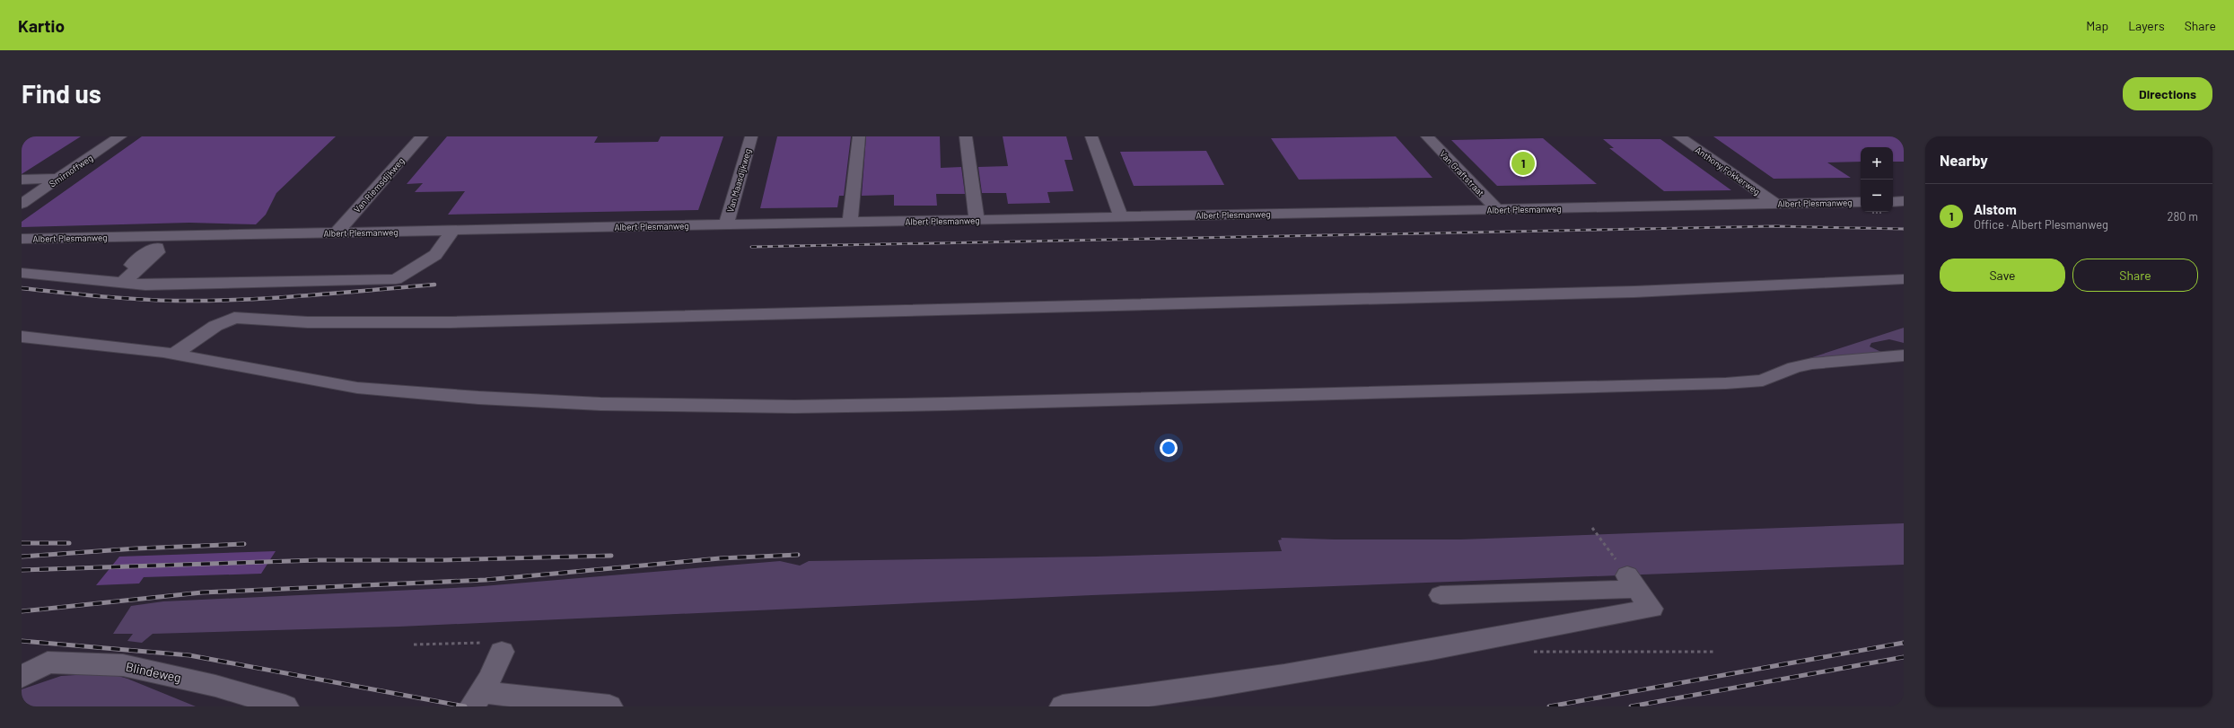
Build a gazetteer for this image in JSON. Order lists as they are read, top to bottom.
{
  "streets": {
    "street": [
      "Smirnoffweg",
      "Anthony Fokkerweg",
      "Van Graftstraat",
      "Van Maasdijkweg",
      "Van Riemsdijkweg",
      "Albert Plesmanweg",
      "Blindeweg"
    ]
  },
  "crossings": [
    ["Anthony Fokkerweg", "Albert Plesmanweg"],
    ["Van Graftstraat", "Albert Plesmanweg"],
    ["Van Maasdijkweg", "Albert Plesmanweg"],
    ["Van Riemsdijkweg", "Albert Plesmanweg"]
  ],
  "page": {
    "header": "Kartio",
    "nav": ["Map", "Layers", "Share"],
    "buttons": [
      "Directions",
      ["Save", "Share"]
    ],
    "title": "Find us",
    "heading": "Nearby",
    "map_buttons": ["+", "−"],
    "pins": "1",
    "list": [
      {
        "mark": "1",
        "name": "Alstom",
        "note": "Office · Albert Plesmanweg",
        "value": "280 m"
      }
    ]
  }
}
